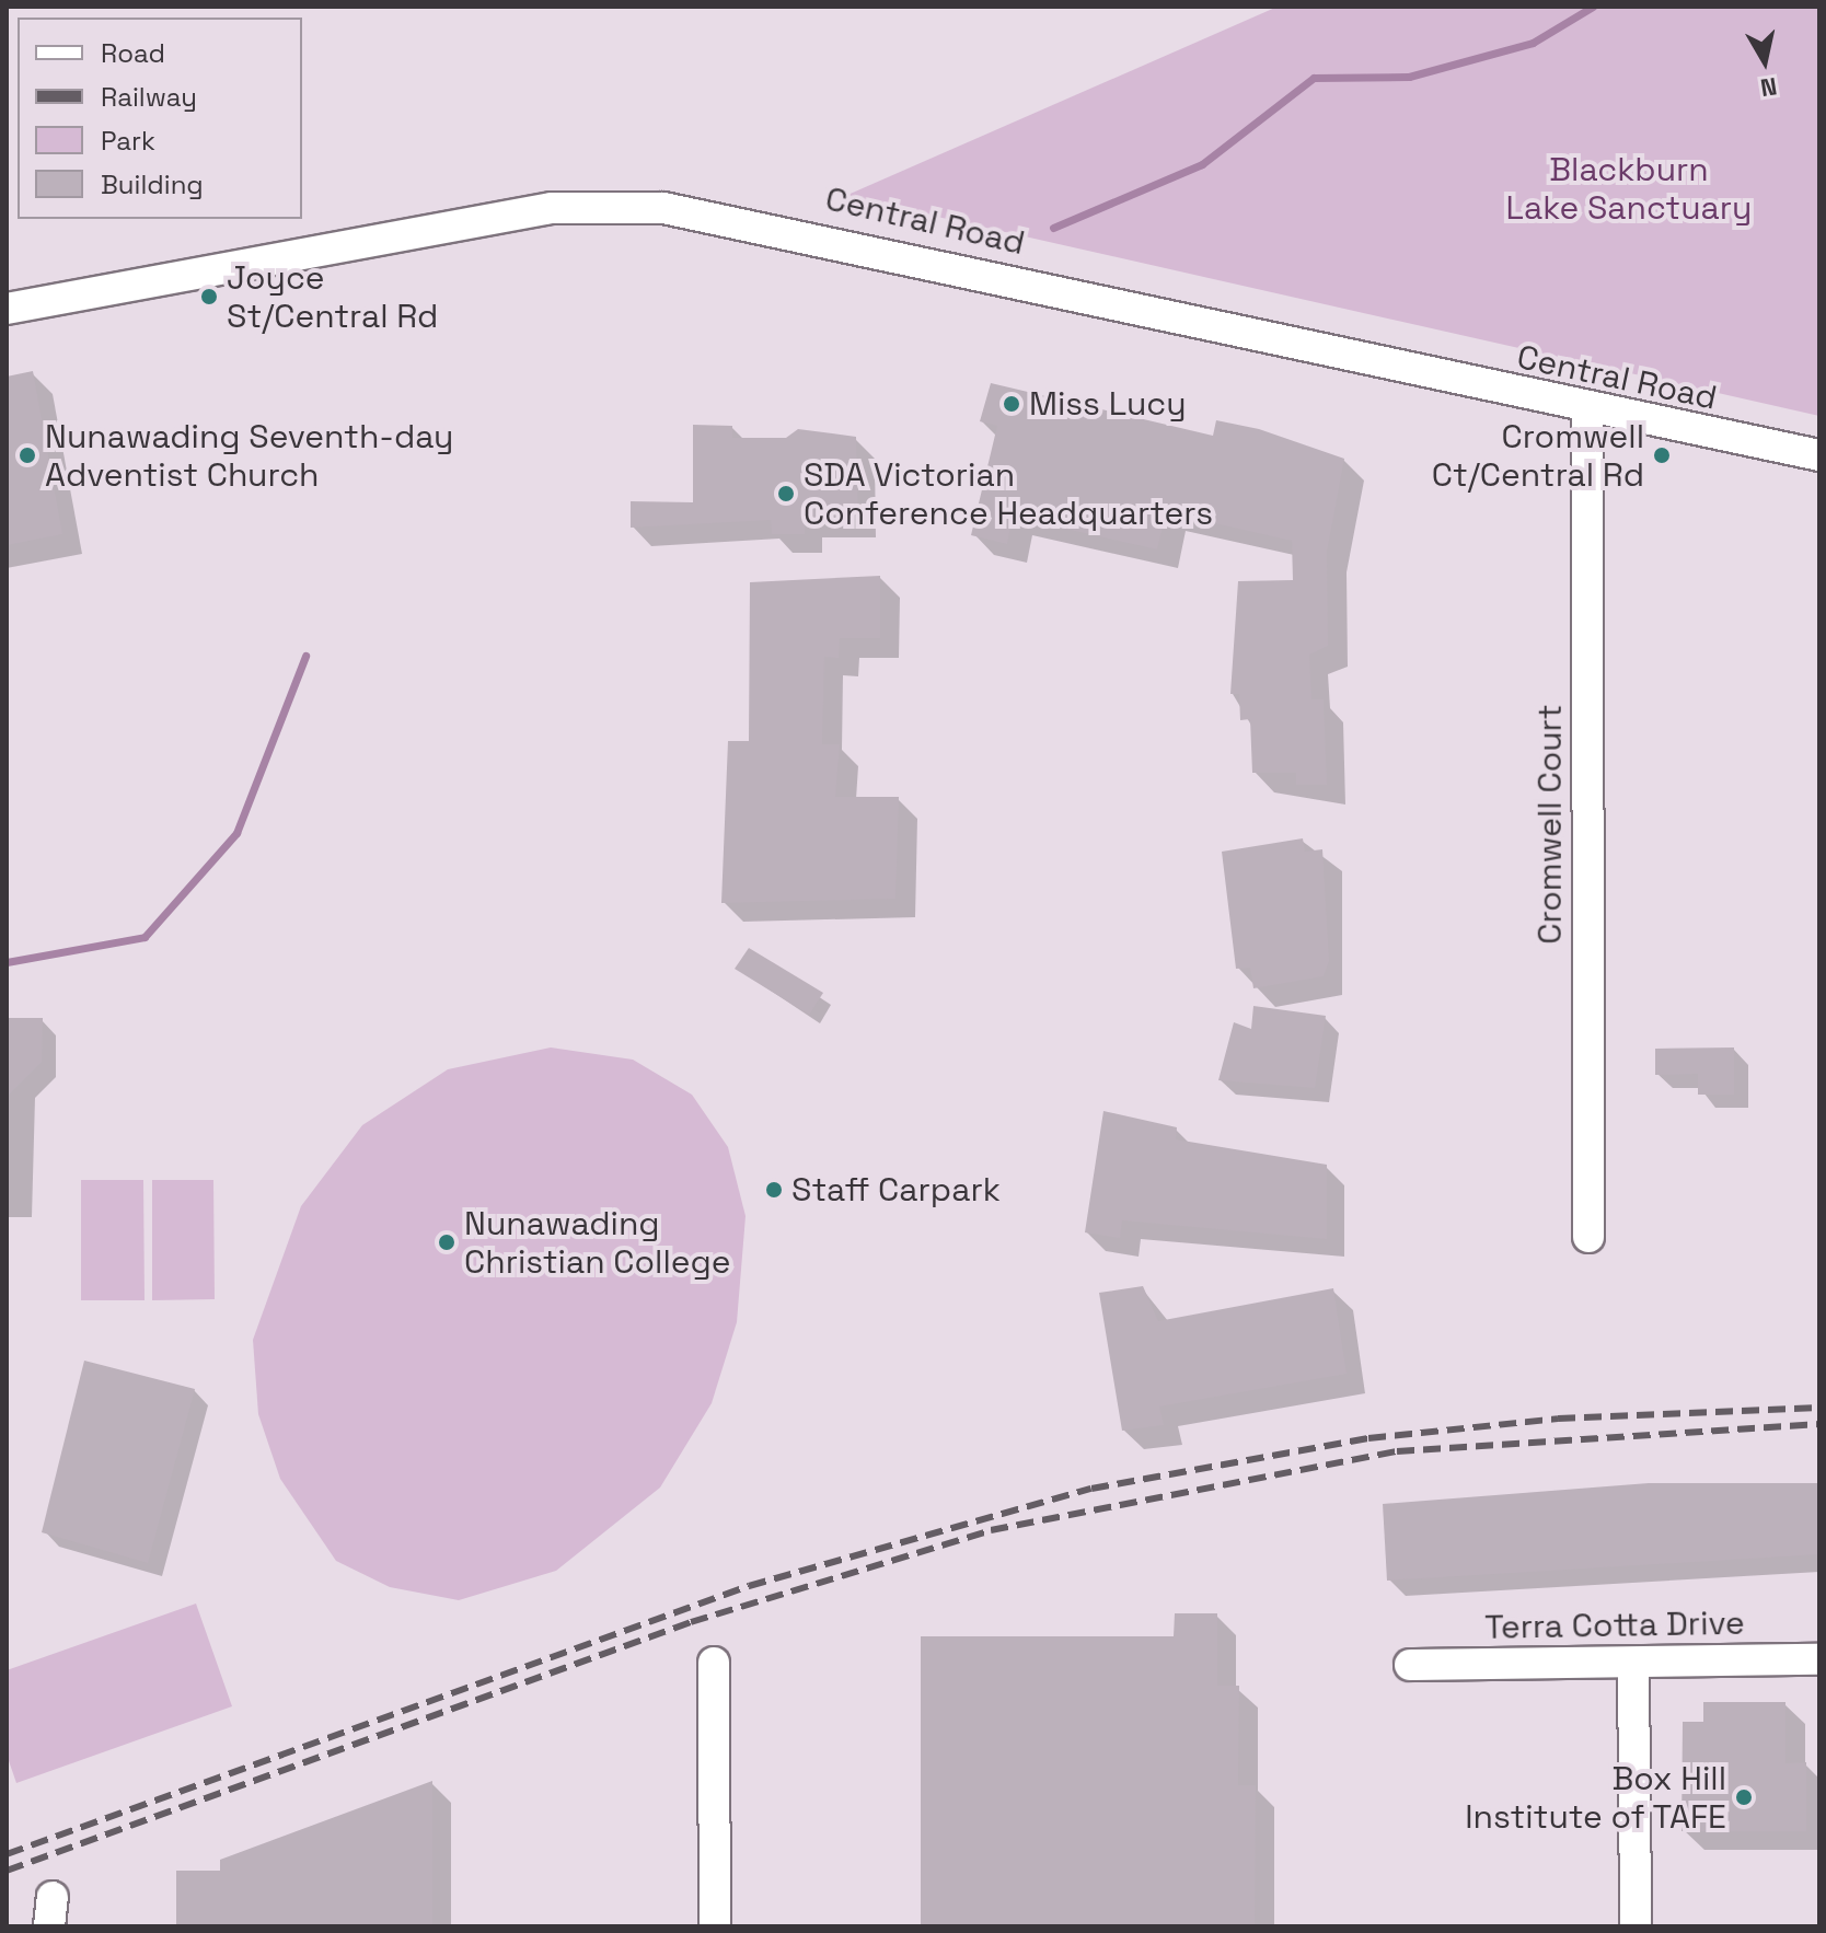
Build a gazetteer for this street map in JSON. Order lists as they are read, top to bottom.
{
  "streets": {
    "street": ["Central Road", "Cromwell Court", "Terra Cotta Drive"]
  },
  "crossings": [
    ["Central Road", "Cromwell Court"]
  ],
  "parks": ["Blackburn Lake Sanctuary"],
  "places": [
    "Joyce St/Central Rd",
    "Miss Lucy",
    "Nunawading Seventh-day Adventist Church",
    "Cromwell Ct/Central Rd",
    "SDA Victorian Conference Headquarters",
    "Staff Carpark",
    "Nunawading Christian College",
    "Box Hill Institute of TAFE"
  ],
  "legend": [
    "Road",
    "Railway",
    "Park",
    "Building"
  ],
  "north": "bottom"
}
